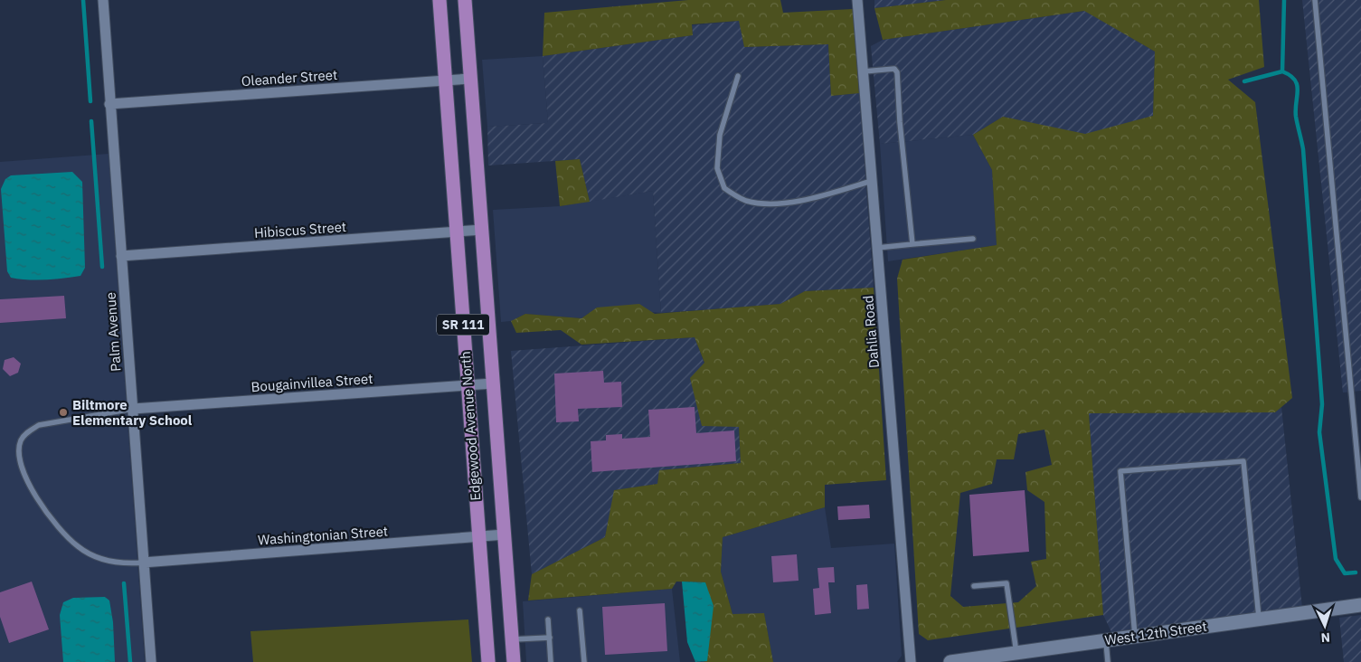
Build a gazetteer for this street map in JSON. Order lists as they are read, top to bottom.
{
  "streets": {
    "main road": ["SR 111", "Edgewood Avenue North"],
    "street": [
      "Oleander Street",
      "Hibiscus Street",
      "Palm Avenue",
      "Dahlia Road",
      "Bougainvillea Street",
      "Washingtonian Street",
      "West 12th Street"
    ]
  },
  "crossings": [
    ["Oleander Street", "Palm Avenue"],
    ["Oleander Street", "Edgewood Avenue North"],
    ["Hibiscus Street", "Palm Avenue"],
    ["Hibiscus Street", "Edgewood Avenue North"],
    ["Palm Avenue", "Bougainvillea Street"],
    ["Palm Avenue", "Washingtonian Street"],
    ["Bougainvillea Street", "Edgewood Avenue North"],
    ["Edgewood Avenue North", "Washingtonian Street"]
  ],
  "places": ["Biltmore Elementary School"],
  "north": "bottom"
}
